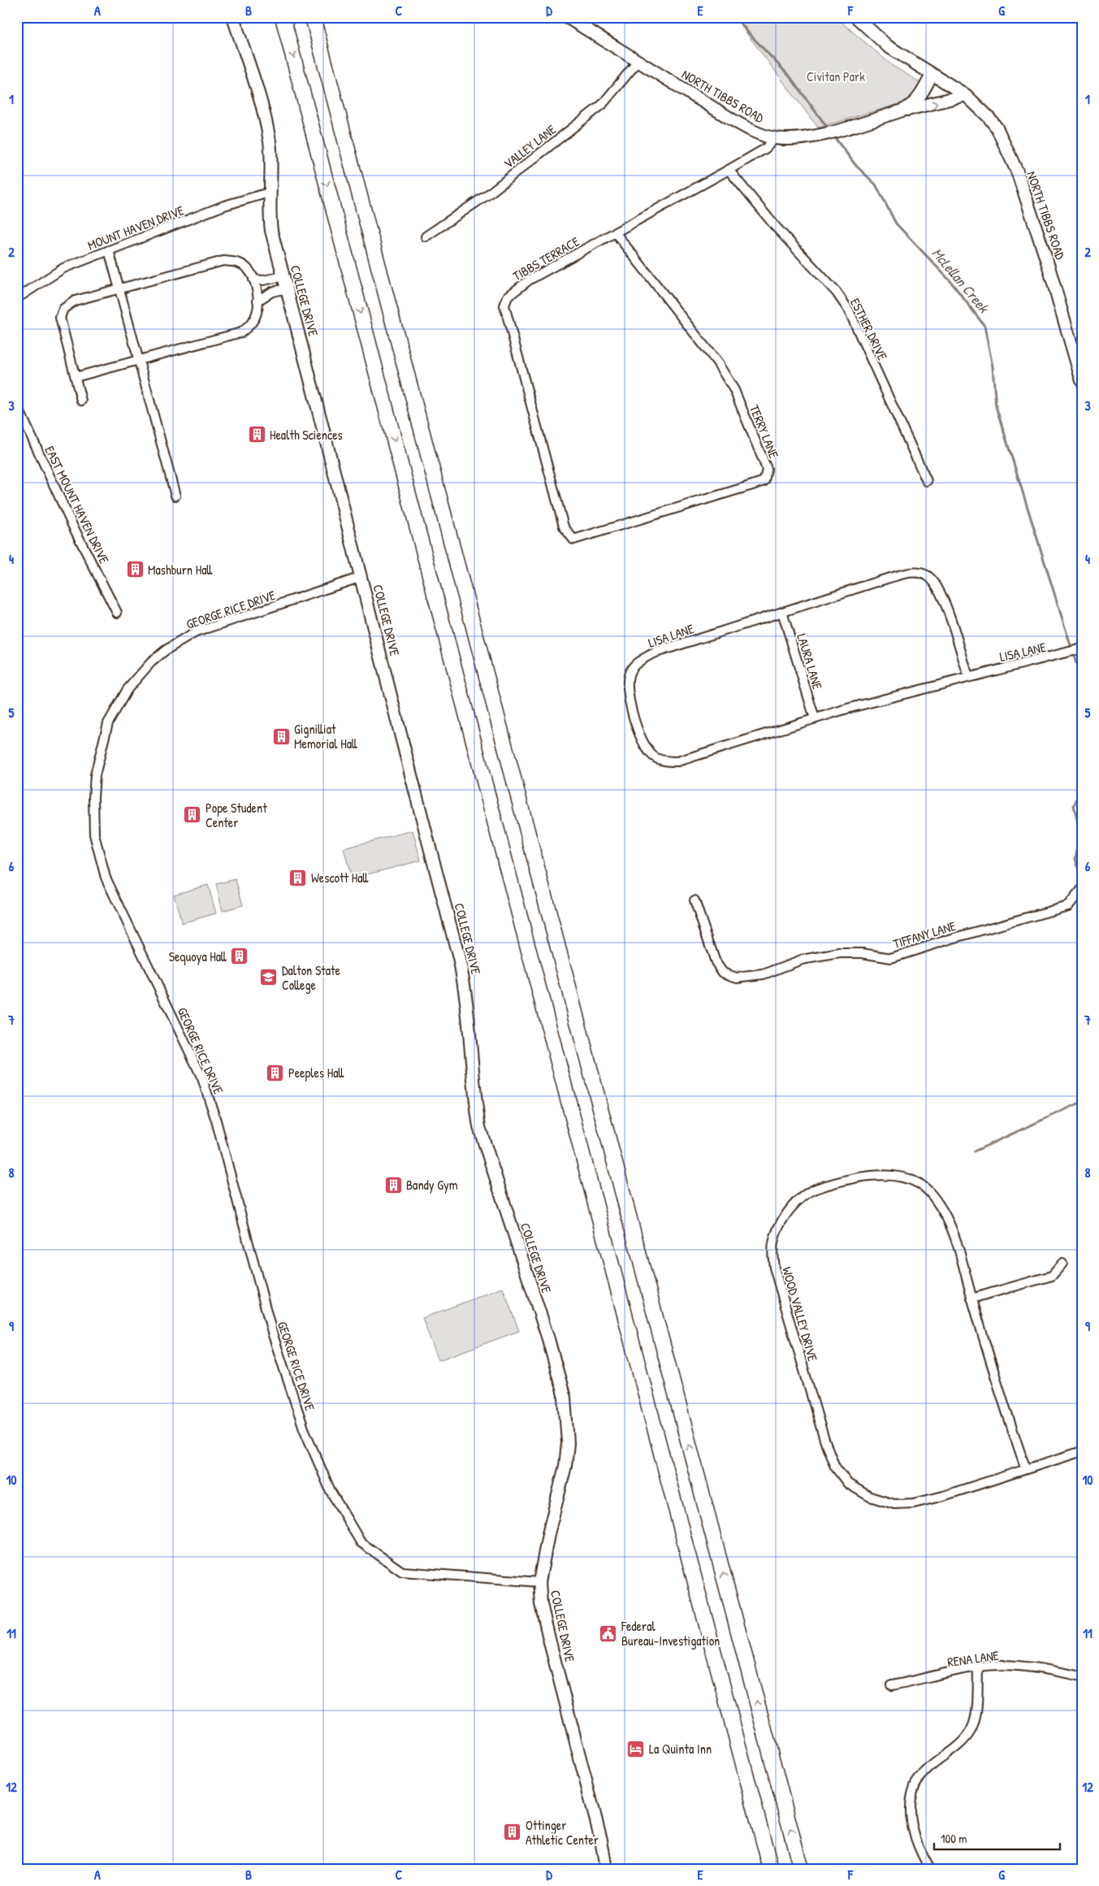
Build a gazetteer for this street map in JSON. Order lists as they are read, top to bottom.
{
  "streets": {
    "street": [
      "NORTH TIBBS ROAD",
      "VALLEY LANE",
      "MOUNT HAVEN DRIVE",
      "TIBBS TERRACE",
      "COLLEGE DRIVE",
      "ESTHER DRIVE",
      "TERRY LANE",
      "EAST MOUNT HAVEN DRIVE",
      "GEORGE RICE DRIVE",
      "LISA LANE",
      "LAURA LANE",
      "TIFFANY LANE",
      "WOOD VALLEY DRIVE",
      "RENA LANE"
    ]
  },
  "crossings": [
    ["NORTH TIBBS ROAD", "VALLEY LANE"],
    ["NORTH TIBBS ROAD", "TIBBS TERRACE"],
    ["MOUNT HAVEN DRIVE", "COLLEGE DRIVE"],
    ["TIBBS TERRACE", "ESTHER DRIVE"],
    ["TIBBS TERRACE", "TERRY LANE"],
    ["COLLEGE DRIVE", "GEORGE RICE DRIVE"],
    ["LISA LANE", "LAURA LANE"]
  ],
  "water": ["McLellan Creek"],
  "parks": ["Civitan Park"],
  "places": {
    "building": [
      "Health Sciences",
      "Mashburn Hall",
      "Gignilliat Memorial Hall",
      "Pope Student Center",
      "Wescott Hall",
      "Sequoya Hall",
      "Peeples Hall",
      "Bandy Gym",
      "Ottinger Athletic Center"
    ],
    "school or university": ["Dalton State College"],
    "public building": ["Federal Bureau-Investigation"],
    "hotel": ["La Quinta Inn"]
  },
  "scale_bar": "100 m",
  "grid": {
    "columns": [
      "A",
      "B",
      "C",
      "D",
      "E",
      "F",
      "G"
    ],
    "rows": [
      "1",
      "2",
      "3",
      "4",
      "5",
      "6",
      "7",
      "8",
      "9",
      "10",
      "11",
      "12"
    ]
  }
}
